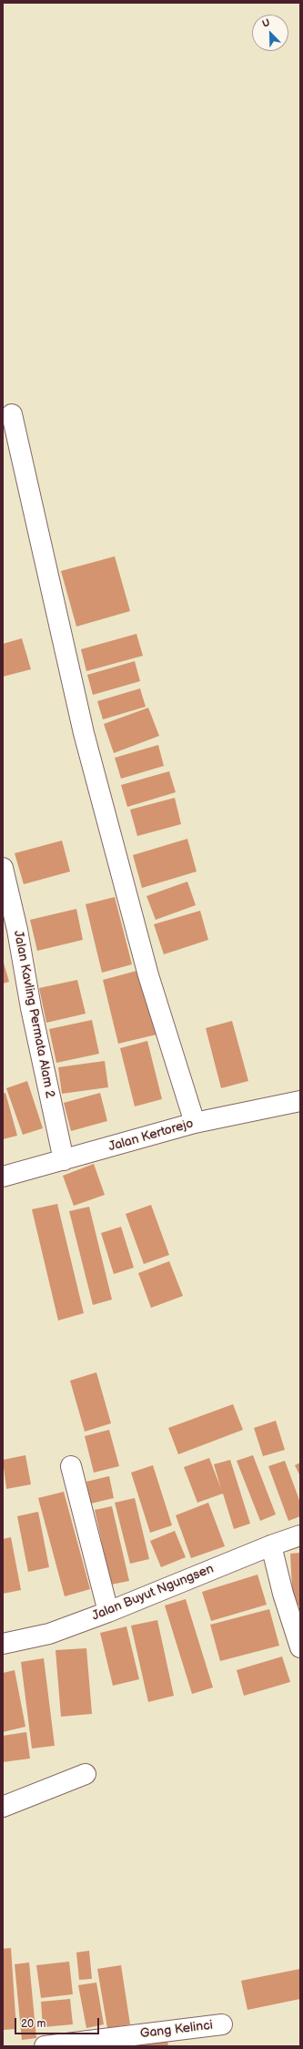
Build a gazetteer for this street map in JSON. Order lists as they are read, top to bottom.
{
  "streets": {
    "street": [
      "Jalan Kavling Permata Alam 2",
      "Jalan Kertorejo",
      "Jalan Buyut Ngungsen",
      "Gang Kelinci"
    ]
  },
  "crossings": [
    ["Jalan Kavling Permata Alam 2", "Jalan Kertorejo"]
  ],
  "scale_bar": "20 m",
  "north": "top left"
}
